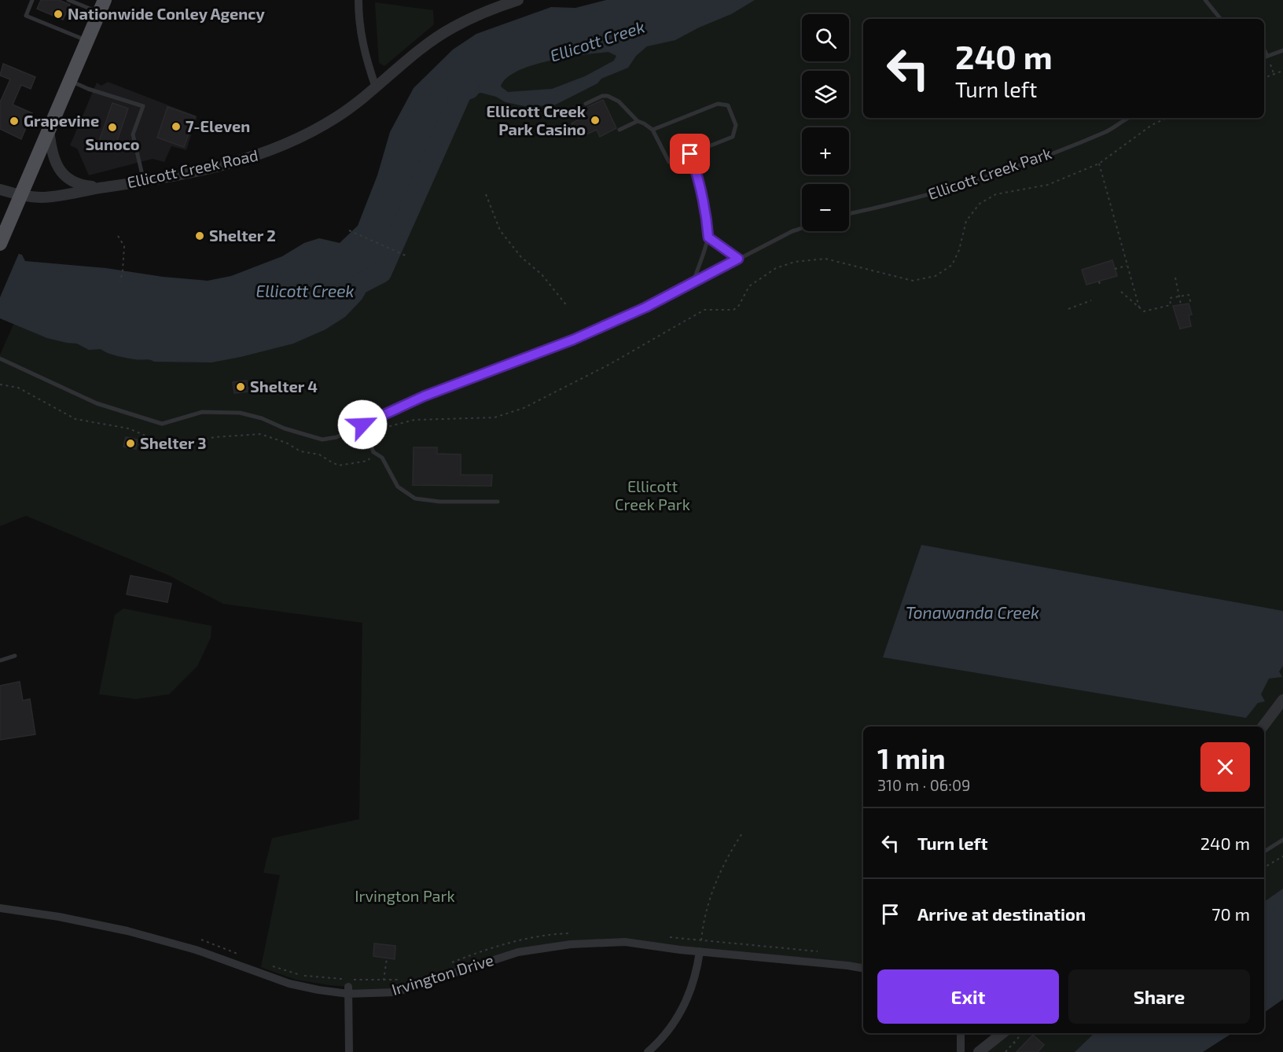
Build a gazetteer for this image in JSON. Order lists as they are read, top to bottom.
{
  "streets": {
    "street": ["Ellicott Creek Road", "Irvington Drive"],
    "lane": ["Ellicott Creek Park"]
  },
  "water": ["Ellicott Creek", "Tonawanda Creek"],
  "parks": ["Ellicott Creek Park", "Irvington Park"],
  "places": [
    "Nationwide Conley Agency",
    "Ellicott Creek Park Casino",
    "Grapevine",
    "7-Eleven",
    "Sunoco",
    "Shelter 2",
    "Shelter 4",
    "Shelter 3"
  ],
  "page": {
    "map_buttons": ["+", "−"],
    "turn": ["240 m", "Turn left"],
    "heading": ["1 min", "310 m · 06:09"],
    "list": [
      {
        "name": "Turn left",
        "value": "240 m"
      },
      {
        "name": "Arrive at destination",
        "value": "70 m"
      }
    ],
    "buttons": ["Exit", "Share"]
  }
}
